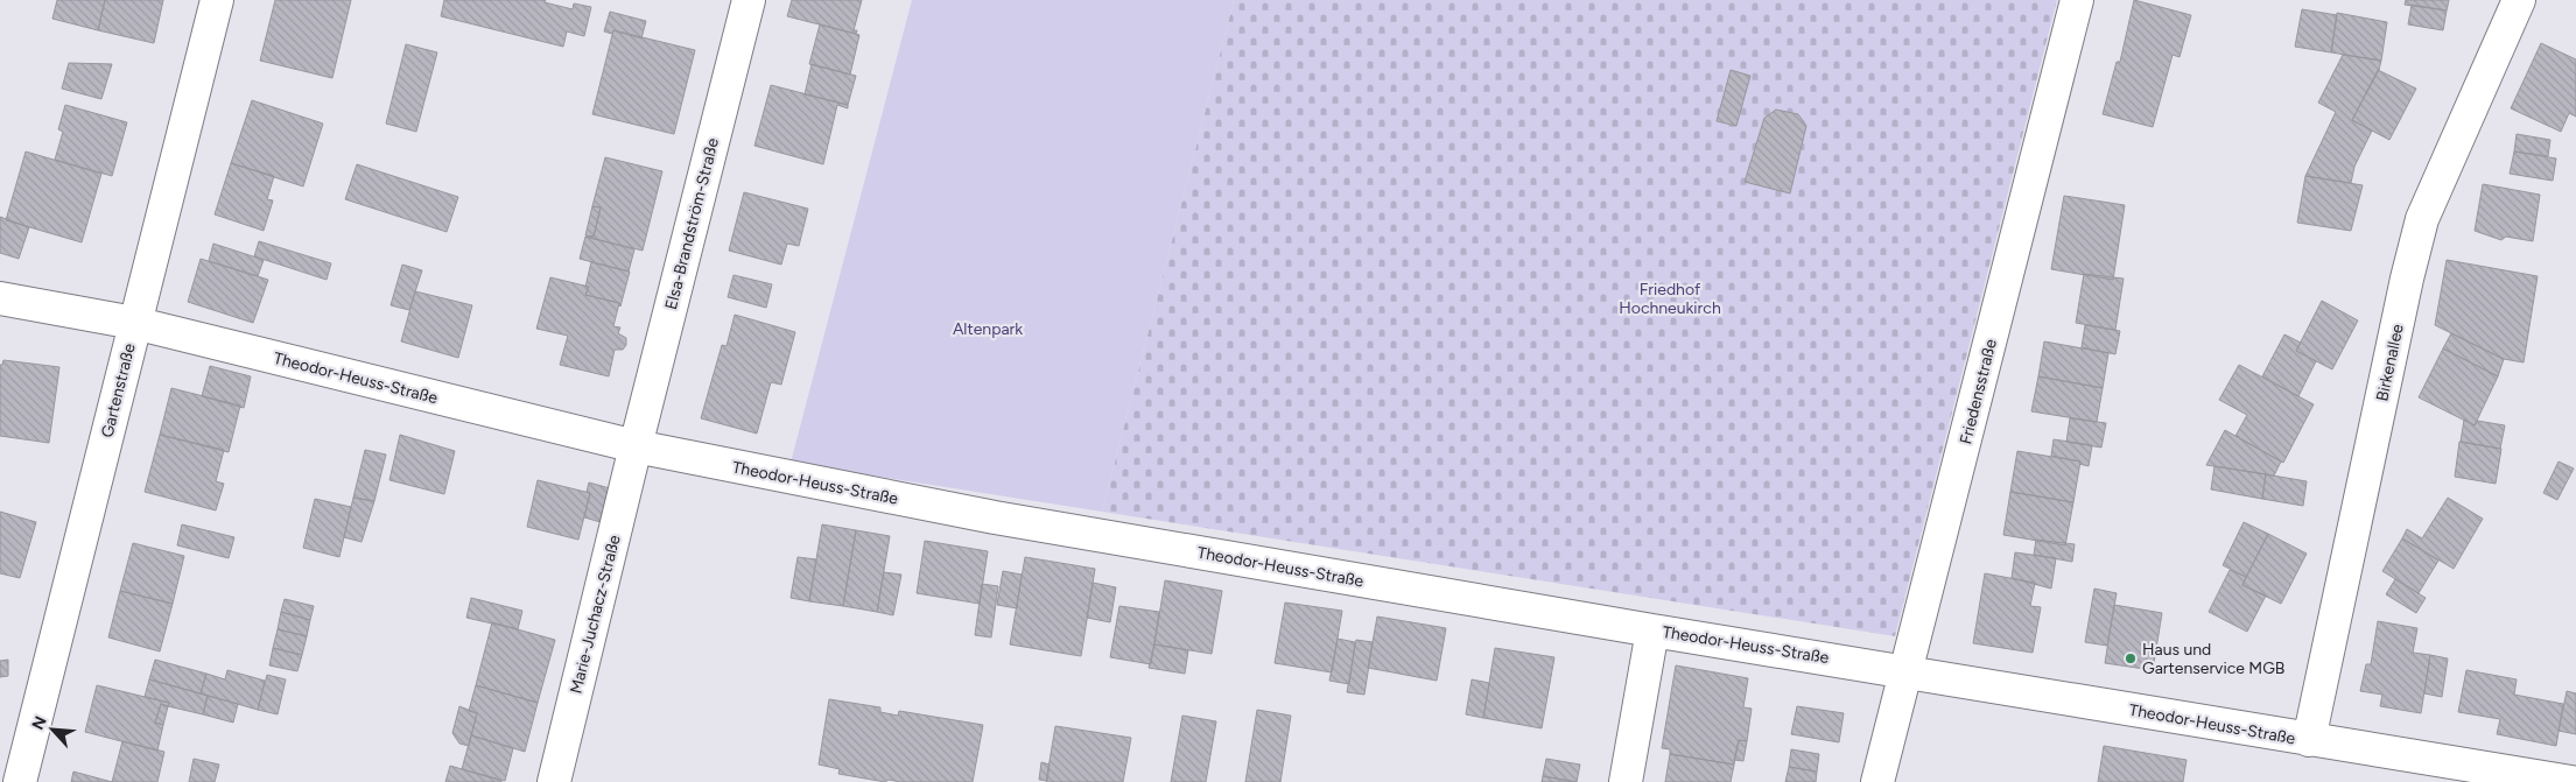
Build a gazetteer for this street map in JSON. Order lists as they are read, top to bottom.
{
  "streets": {
    "street": [
      "Elsa-Brandström-Straße",
      "Birkenallee",
      "Theodor-Heuss-Straße",
      "Gartenstraße",
      "Friedensstraße",
      "Marie-Juchacz-Straße"
    ]
  },
  "crossings": [
    ["Elsa-Brandström-Straße", "Theodor-Heuss-Straße"],
    ["Elsa-Brandström-Straße", "Marie-Juchacz-Straße"],
    ["Birkenallee", "Theodor-Heuss-Straße"],
    ["Theodor-Heuss-Straße", "Gartenstraße"],
    ["Theodor-Heuss-Straße", "Friedensstraße"],
    ["Theodor-Heuss-Straße", "Marie-Juchacz-Straße"]
  ],
  "parks": ["Friedhof Hochneukirch", "Altenpark"],
  "places": ["Haus und Gartenservice MGB"],
  "north": "top left"
}
